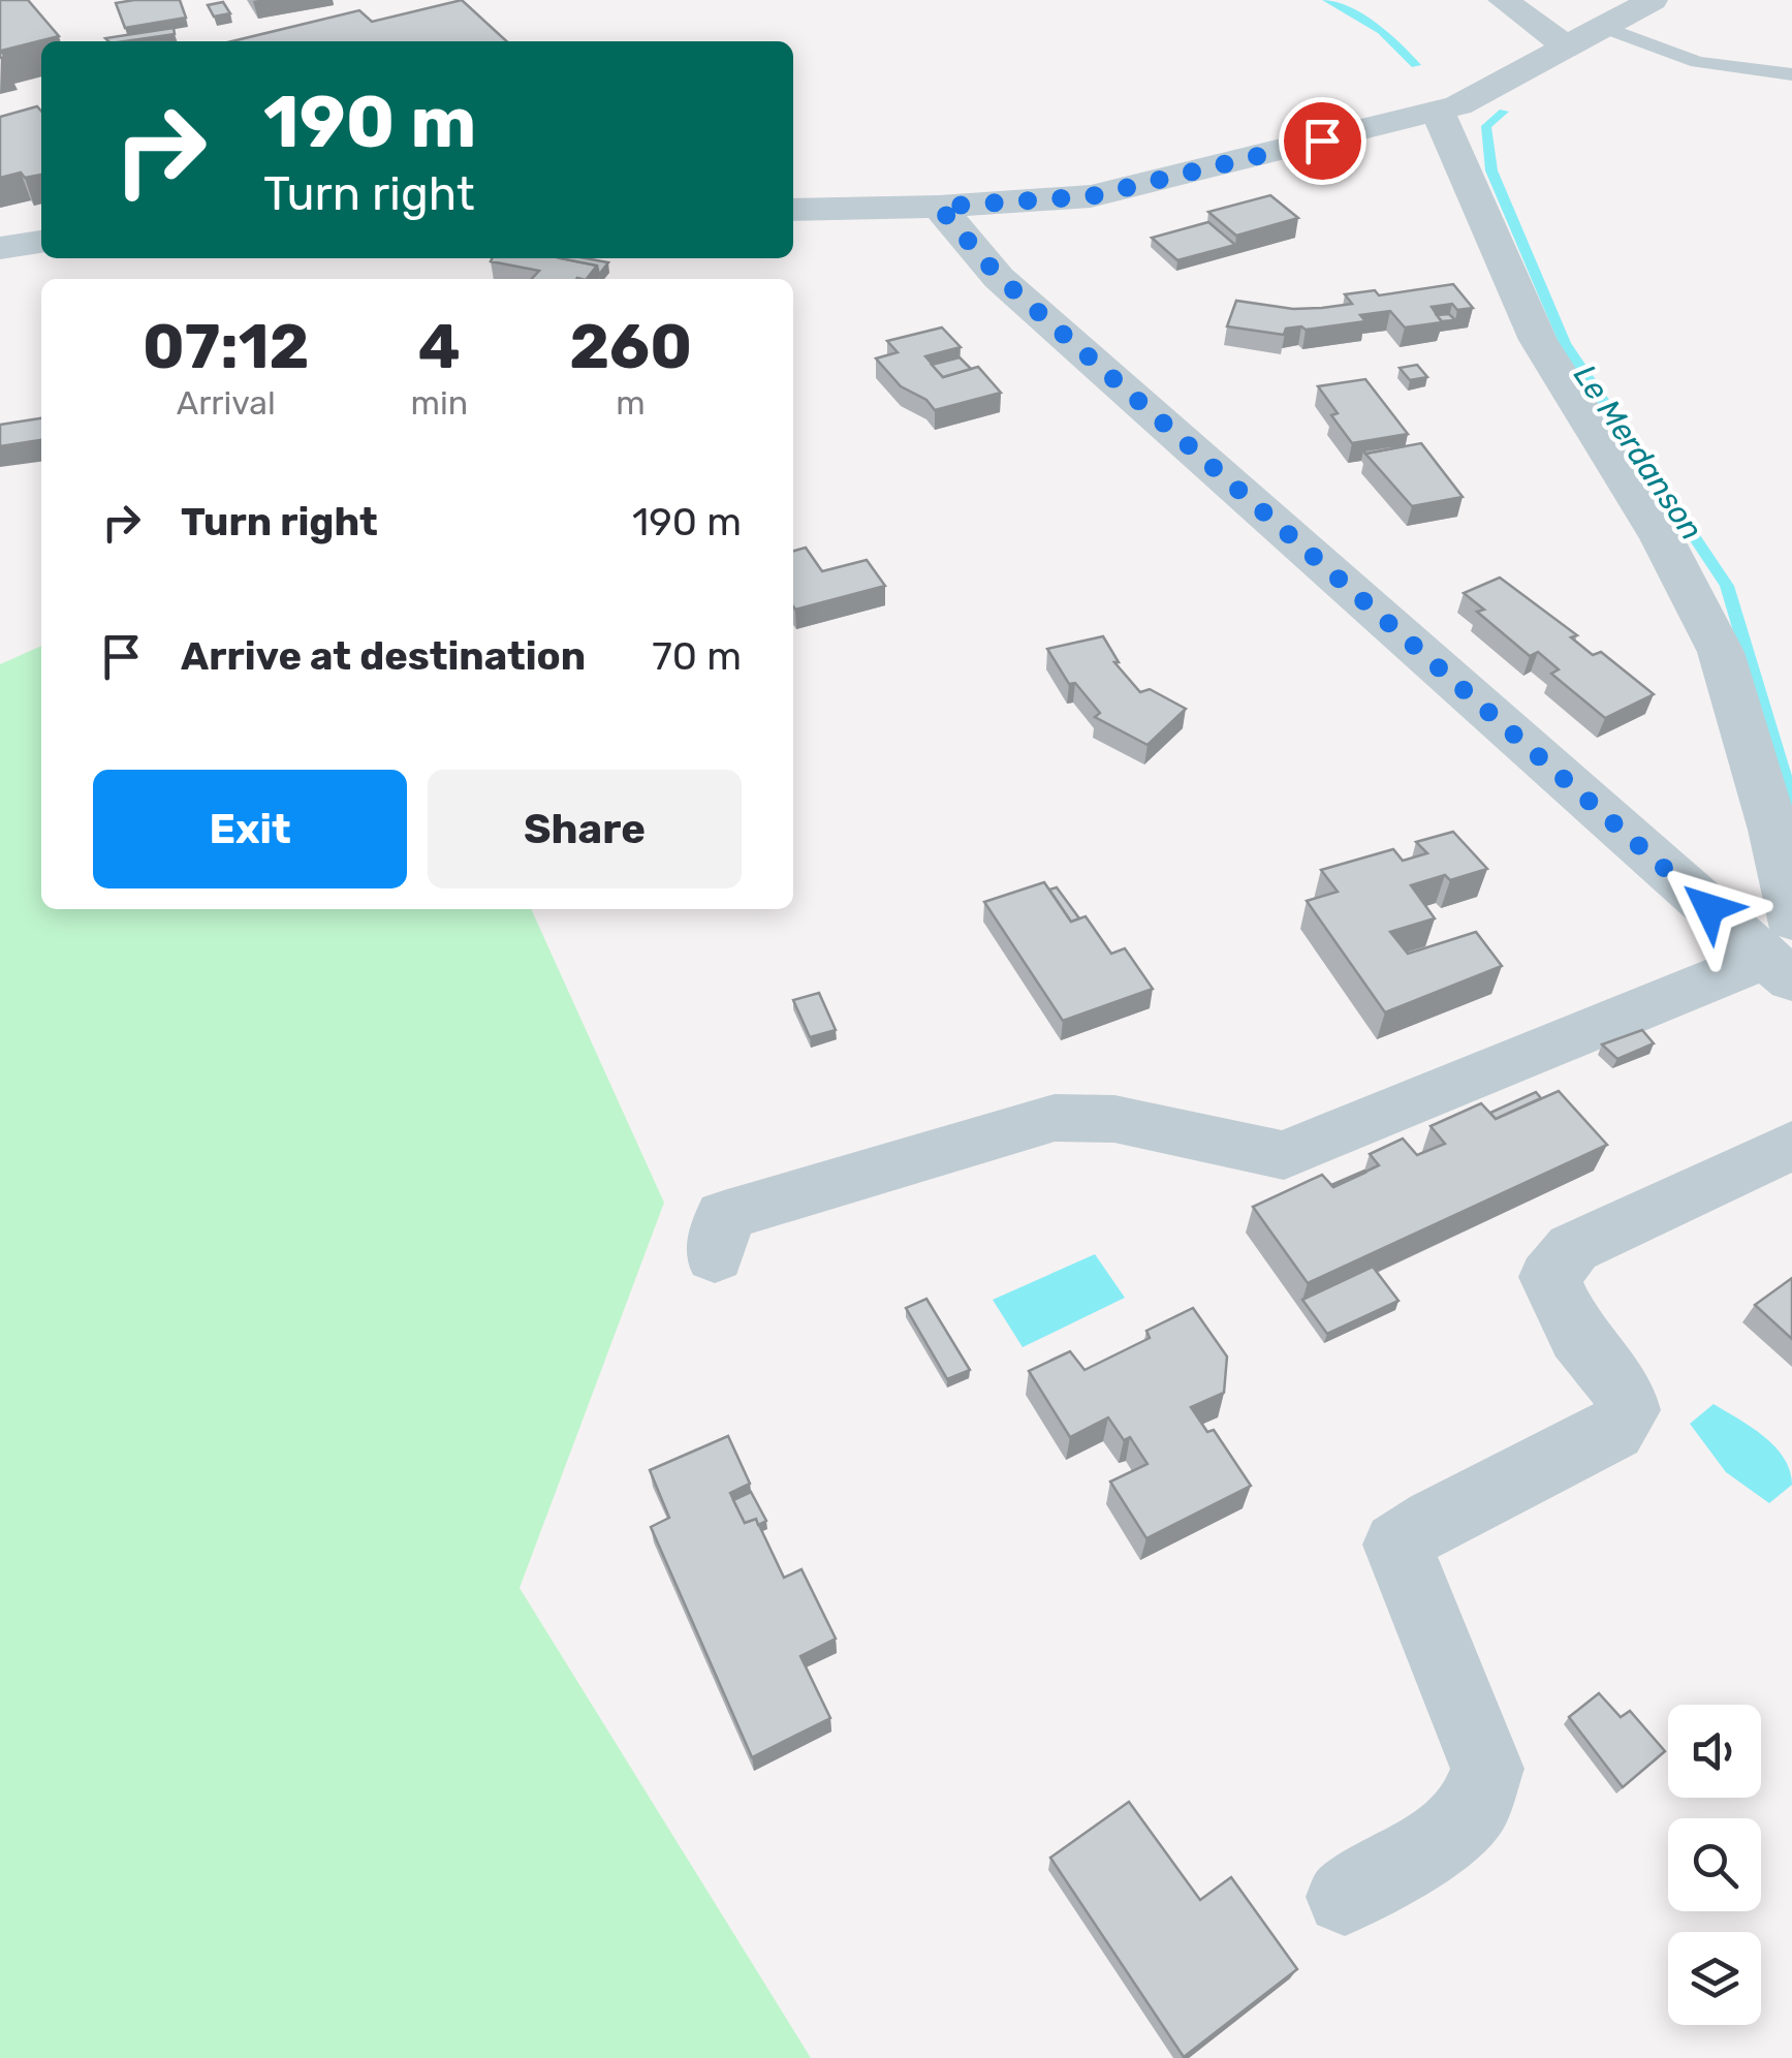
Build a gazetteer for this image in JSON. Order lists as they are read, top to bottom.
{
  "water": ["Le Merdanson"],
  "page": {
    "turn": ["190 m", "Turn right"],
    "eta": [
      "07:12",
      "Arrival",
      "4",
      "min",
      "260",
      "m"
    ],
    "list": [
      {
        "name": "Turn right",
        "value": "190 m"
      },
      {
        "name": "Arrive at destination",
        "value": "70 m"
      }
    ],
    "buttons": ["Exit", "Share"]
  }
}
